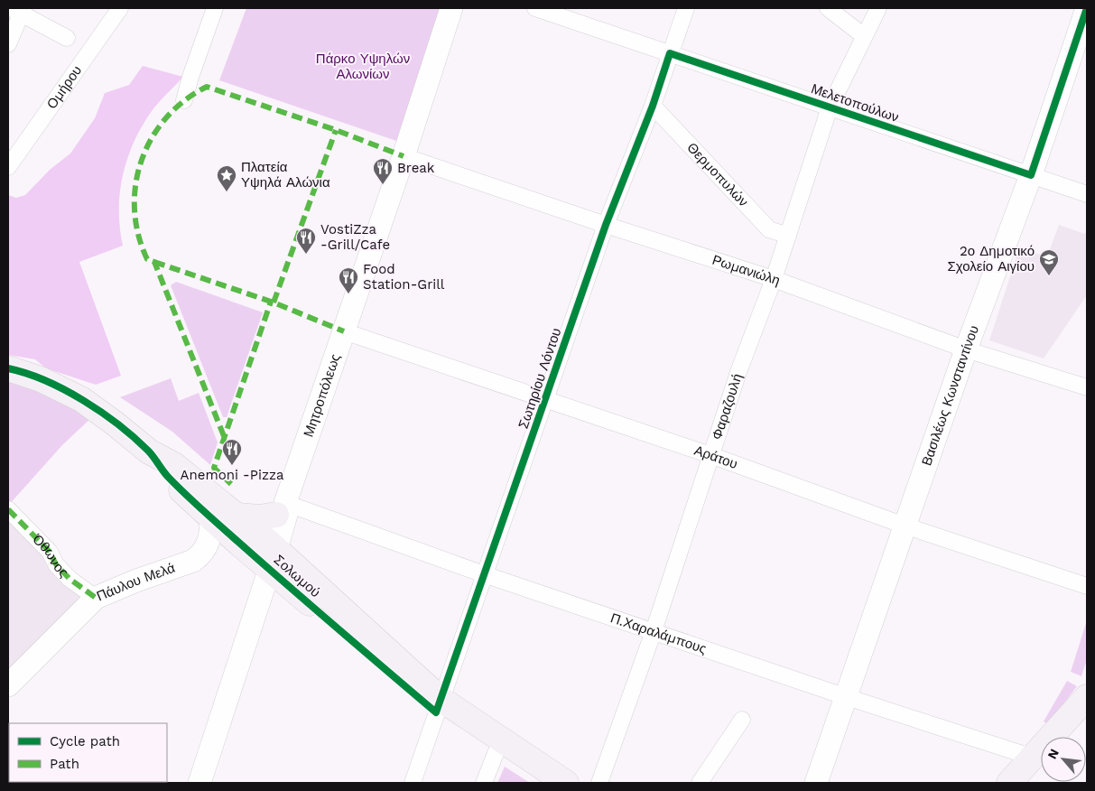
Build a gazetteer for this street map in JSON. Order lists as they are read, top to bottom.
{
  "streets": {
    "main road": ["Σολωμού"],
    "street": [
      "Ομήρου",
      "Μελετοπούλων",
      "Θερμοπυλών",
      "Ρωμανιώλη",
      "Σωτηρίου Λόντου",
      "Μητροπόλεως",
      "Βασιλέως Κωνσταντίνου",
      "Φαραζουλή",
      "Αράτου",
      "Όθωνος",
      "Πάυλου Μελά",
      "Π.Χαραλάμπους"
    ]
  },
  "crossings": [
    ["Μελετοπούλων", "Σωτηρίου Λόντου"],
    ["Μελετοπούλων", "Βασιλέως Κωνσταντίνου"],
    ["Μελετοπούλων", "Φαραζουλή"],
    ["Θερμοπυλών", "Σωτηρίου Λόντου"],
    ["Θερμοπυλών", "Φαραζουλή"],
    ["Ρωμανιώλη", "Σωτηρίου Λόντου"],
    ["Ρωμανιώλη", "Μητροπόλεως"],
    ["Ρωμανιώλη", "Βασιλέως Κωνσταντίνου"],
    ["Ρωμανιώλη", "Φαραζουλή"],
    ["Σωτηρίου Λόντου", "Αράτου"],
    ["Σωτηρίου Λόντου", "Σολωμού"],
    ["Σωτηρίου Λόντου", "Π.Χαραλάμπους"],
    ["Μητροπόλεως", "Αράτου"],
    ["Μητροπόλεως", "Σολωμού"],
    ["Μητροπόλεως", "Π.Χαραλάμπους"],
    ["Βασιλέως Κωνσταντίνου", "Αράτου"],
    ["Βασιλέως Κωνσταντίνου", "Π.Χαραλάμπους"],
    ["Φαραζουλή", "Αράτου"],
    ["Φαραζουλή", "Π.Χαραλάμπους"],
    ["Όθωνος", "Πάυλου Μελά"],
    ["Σολωμού", "Πάυλου Μελά"]
  ],
  "parks": ["Πάρκο Υψηλών Αλωνίων"],
  "places": {
    "restaurant": [
      "Break",
      "VostiZza -Grill/Cafe",
      "Food Station-Grill",
      "Anemoni -Pizza"
    ],
    "place": ["Πλατεία Υψηλά Αλώνια"],
    "school or university": ["2ο Δημοτικό Σχολείο Αιγίου"]
  },
  "legend": ["Cycle path", "Path"],
  "north": "top left"
}
